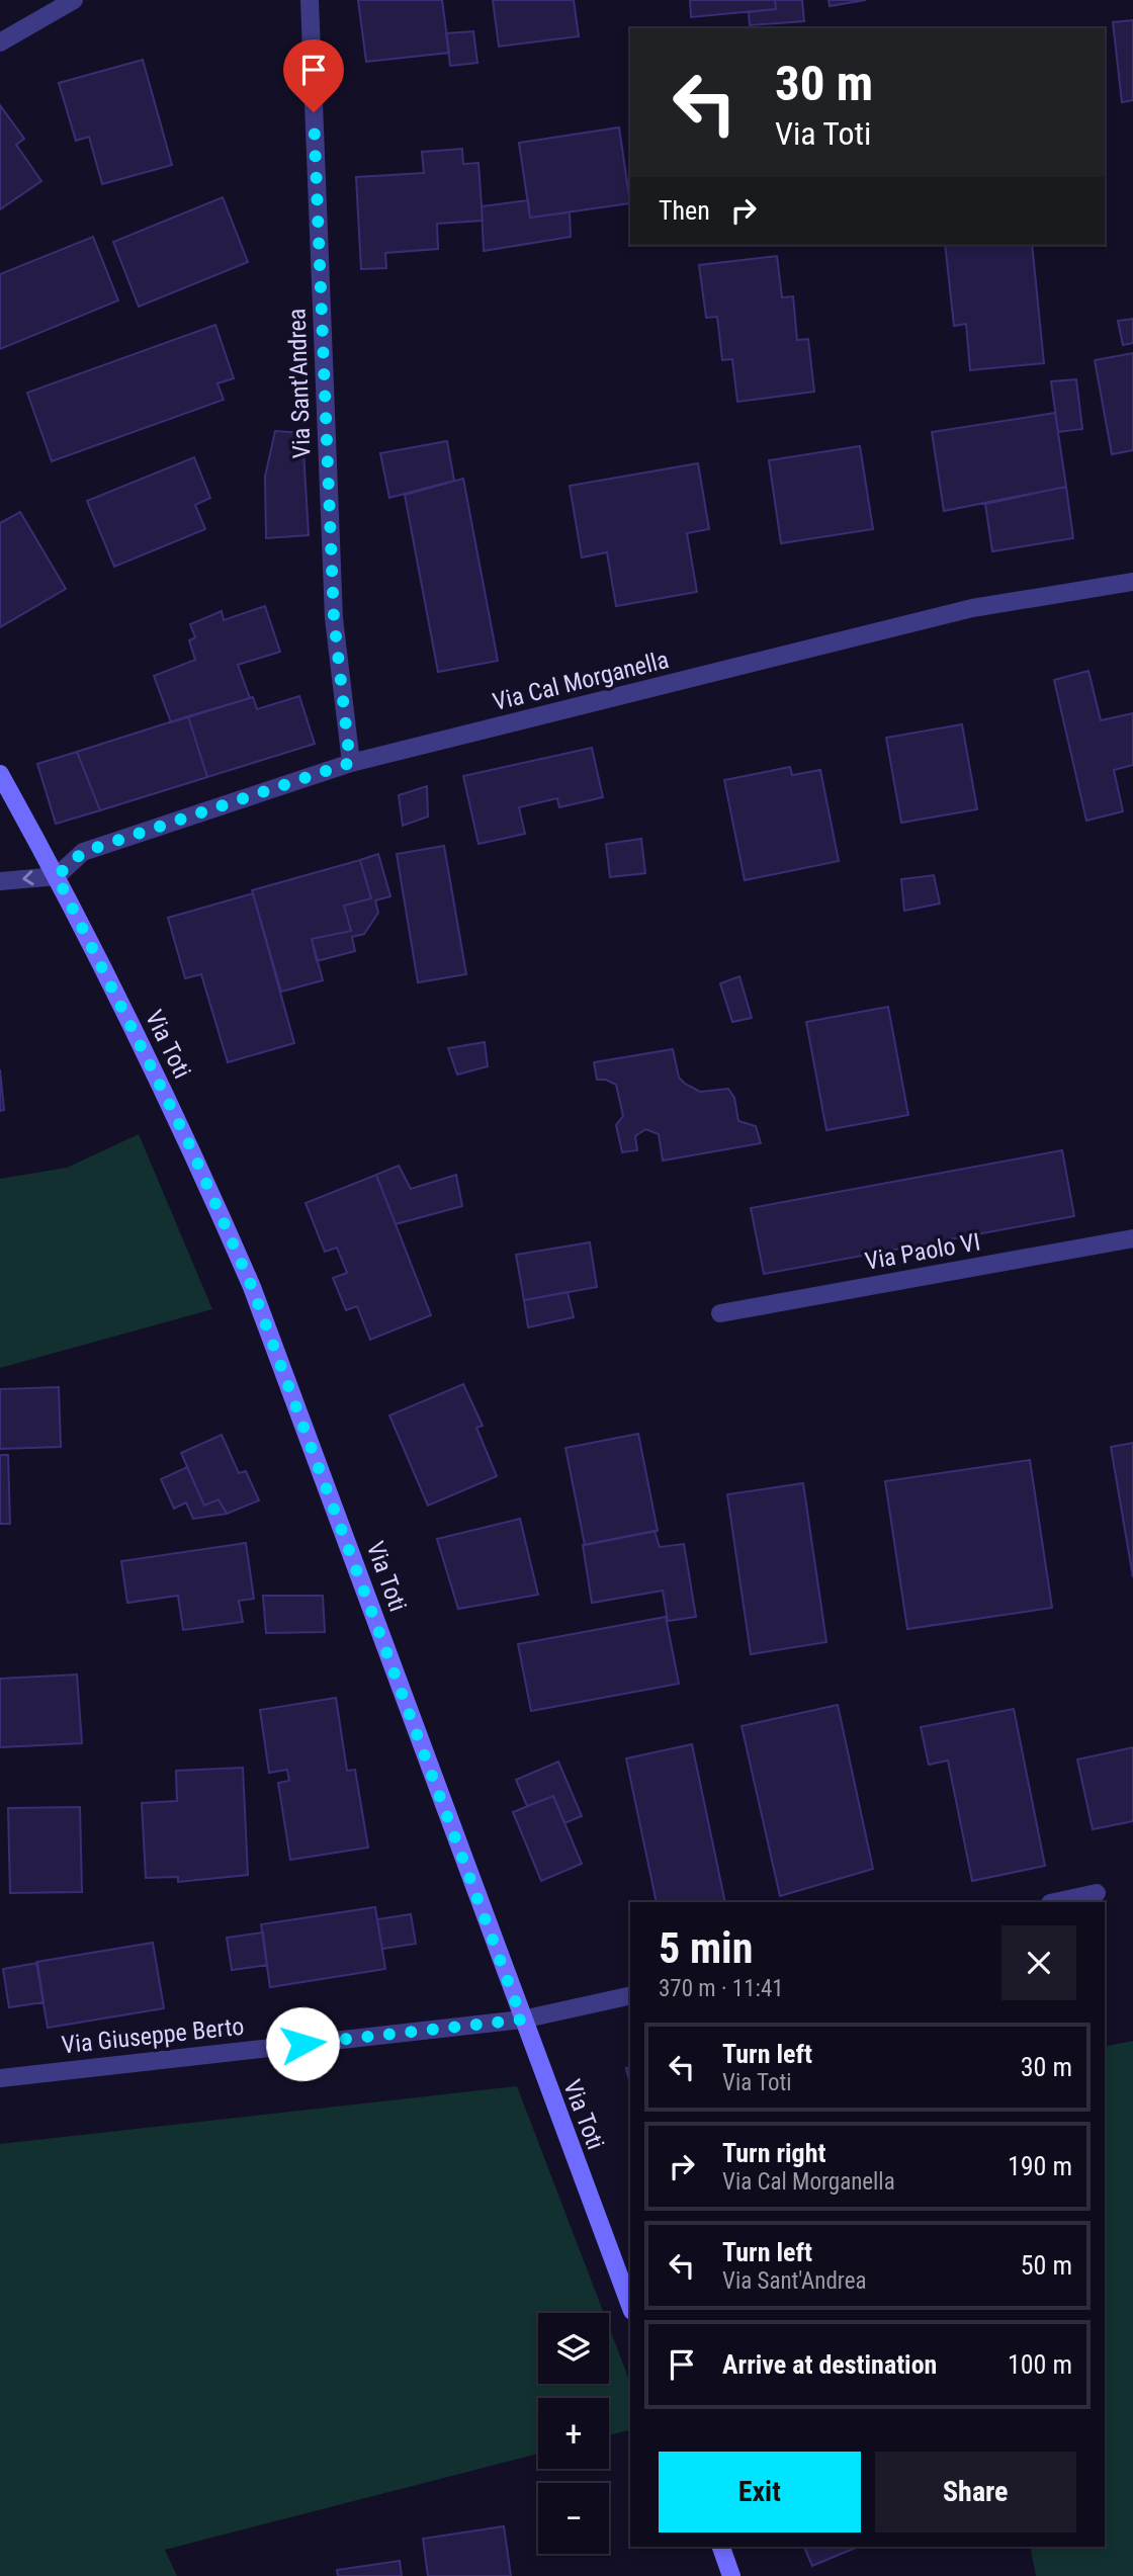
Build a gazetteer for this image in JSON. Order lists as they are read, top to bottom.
{
  "streets": {
    "main road": ["Via Toti"],
    "street": [
      "Via Sant'Andrea",
      "Via Cal Morganella",
      "Via Paolo VI",
      "Via Giuseppe Berto"
    ]
  },
  "crossings": [
    ["Via Sant'Andrea", "Via Cal Morganella"],
    ["Via Cal Morganella", "Via Toti"],
    ["Via Toti", "Via Giuseppe Berto"]
  ],
  "page": {
    "turn": ["30 m", "Via Toti"],
    "then": "Then",
    "heading": ["5 min", "370 m · 11:41"],
    "list": [
      {
        "name": "Turn left",
        "note": "Via Toti",
        "value": "30 m"
      },
      {
        "name": "Turn right",
        "note": "Via Cal Morganella",
        "value": "190 m"
      },
      {
        "name": "Turn left",
        "note": "Via Sant'Andrea",
        "value": "50 m"
      },
      {
        "name": "Arrive at destination",
        "value": "100 m"
      }
    ],
    "map_buttons": ["+", "−"],
    "buttons": ["Exit", "Share"]
  }
}
